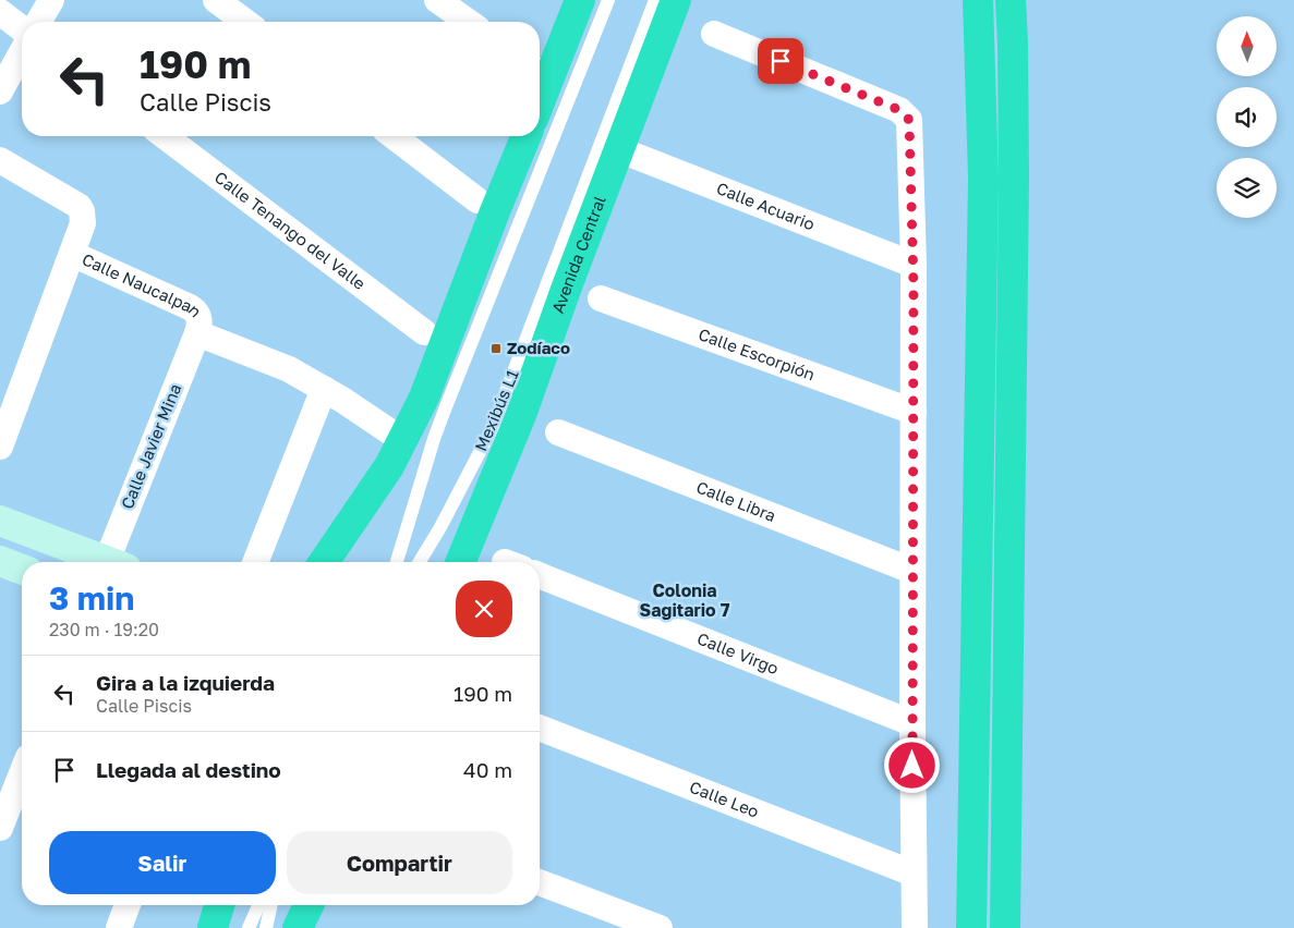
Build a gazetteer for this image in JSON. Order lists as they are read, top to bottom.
{
  "streets": {
    "highway": ["Avenida Central"],
    "street": [
      "Calle Acuario",
      "Calle Tenango del Valle",
      "Calle Naucalpan",
      "Calle Escorpión",
      "Calle Javier Mina",
      "Calle Libra",
      "Calle Virgo",
      "Calle Leo"
    ],
    "lane": ["Mexibús L1"]
  },
  "crossings": [
    ["Calle Acuario", "Avenida Central"],
    ["Calle Naucalpan", "Calle Javier Mina"]
  ],
  "districts": ["Colonia Sagitario 7"],
  "places": {
    "transit": ["Zodíaco"]
  },
  "north": "top",
  "page": {
    "turn": ["190 m", "Calle Piscis"],
    "heading": ["3 min", "230 m · 19:20"],
    "list": [
      {
        "name": "Gira a la izquierda",
        "note": "Calle Piscis",
        "value": "190 m"
      },
      {
        "name": "Llegada al destino",
        "value": "40 m"
      }
    ],
    "buttons": ["Salir", "Compartir"]
  }
}
